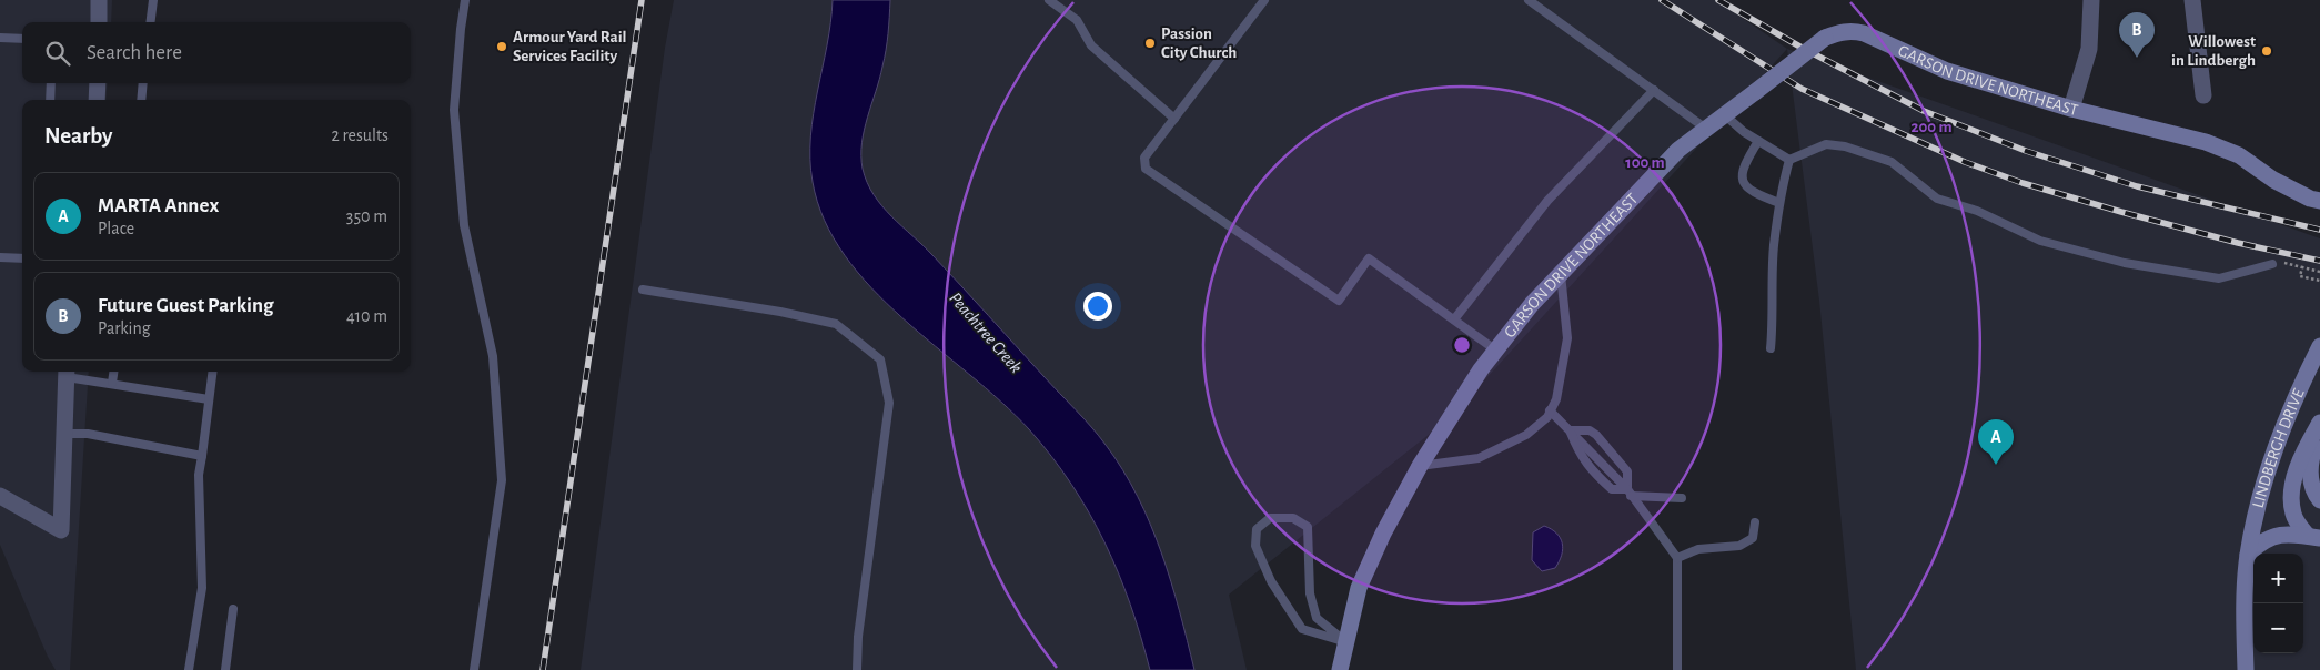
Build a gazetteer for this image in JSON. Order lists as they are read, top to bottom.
{
  "streets": {
    "main road": ["GARSON DRIVE NORTHEAST", "LINDBERGH DRIVE"]
  },
  "water": ["Peachtree Creek"],
  "places": ["Passion City Church", "Armour Yard Rail Services Facility", "Willowest in Lindbergh"],
  "page": {
    "pins": ["B", "A"],
    "search": "Search here",
    "heading": ["Nearby", "2 results"],
    "list": [
      {
        "mark": "A",
        "name": "MARTA Annex",
        "note": "Place",
        "value": "350 m"
      },
      {
        "mark": "B",
        "name": "Future Guest Parking",
        "note": "Parking",
        "value": "410 m"
      }
    ],
    "map_buttons": ["+", "−"]
  },
  "rings": ["200 m", "100 m"]
}
